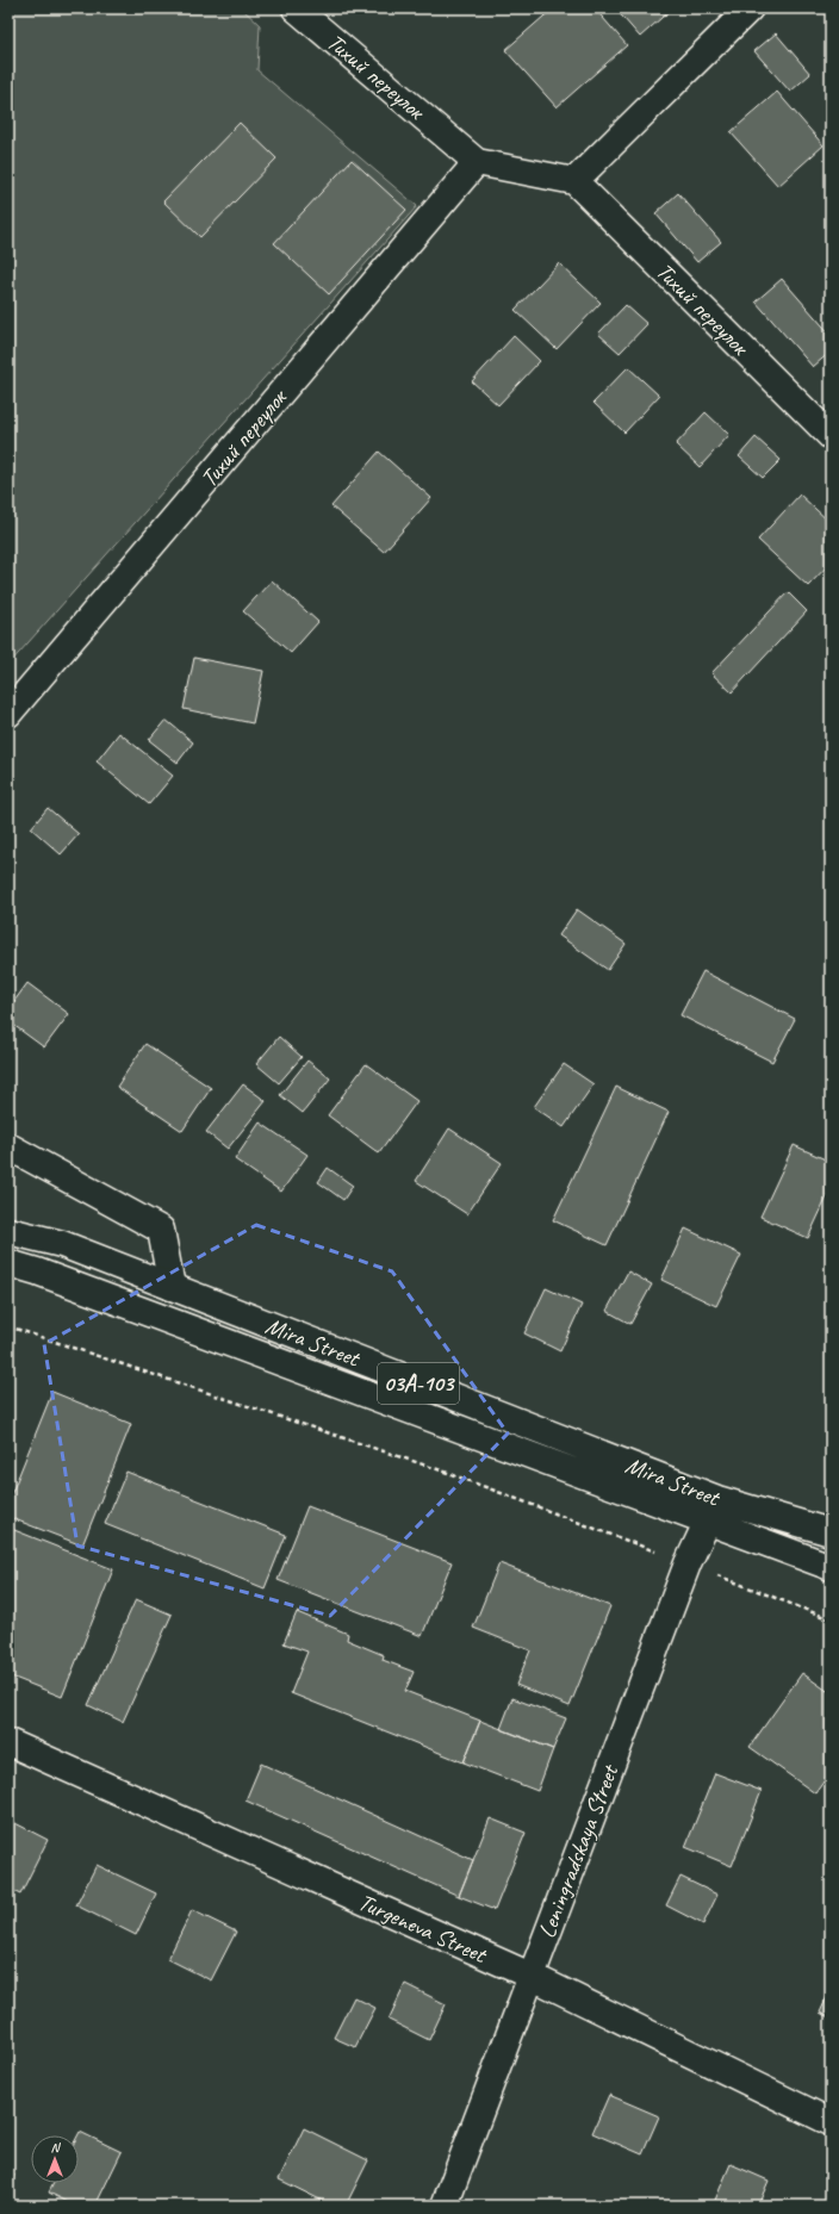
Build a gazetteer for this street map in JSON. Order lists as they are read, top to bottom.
{
  "streets": {
    "street": [
      "Тихий переулок",
      "Mira Street",
      "03А-103",
      "Leningradskaya Street",
      "Turgeneva Street"
    ]
  },
  "crossings": [
    ["Mira Street", "Leningradskaya Street"],
    ["Leningradskaya Street", "Turgeneva Street"]
  ],
  "north": "top"
}
